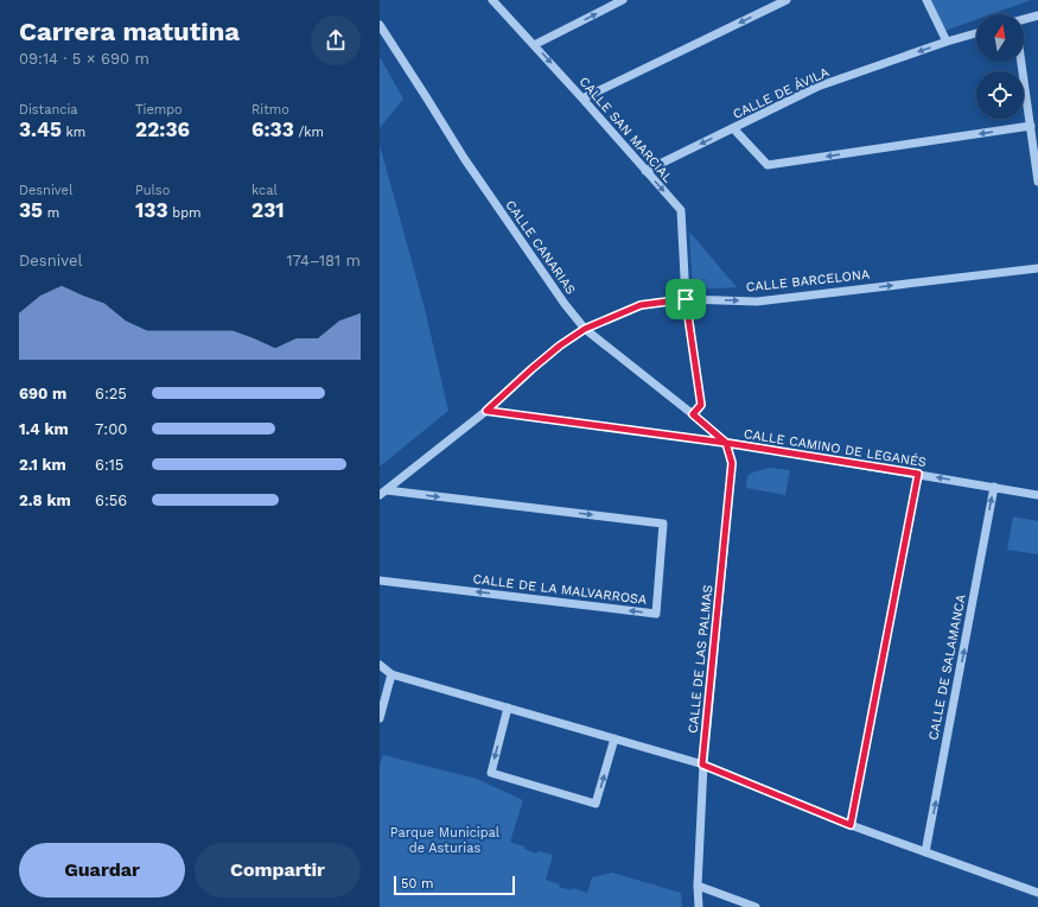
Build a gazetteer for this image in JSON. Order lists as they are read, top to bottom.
{
  "streets": {
    "street": [
      "CALLE DE ÁVILA",
      "CALLE SAN MARCIAL",
      "CALLE CANARIAS",
      "CALLE BARCELONA",
      "CALLE CAMINO DE LEGANÉS",
      "CALLE DE LA MALVARROSA",
      "CALLE DE LAS PALMAS",
      "CALLE DE SALAMANCA"
    ]
  },
  "crossings": [
    ["CALLE DE ÁVILA", "CALLE SAN MARCIAL"],
    ["CALLE SAN MARCIAL", "CALLE BARCELONA"],
    ["CALLE CANARIAS", "CALLE BARCELONA"],
    ["CALLE CANARIAS", "CALLE CAMINO DE LEGANÉS"],
    ["CALLE CANARIAS", "CALLE DE LAS PALMAS"],
    ["CALLE BARCELONA", "CALLE CAMINO DE LEGANÉS"],
    ["CALLE BARCELONA", "CALLE DE LA MALVARROSA"],
    ["CALLE CAMINO DE LEGANÉS", "CALLE DE LAS PALMAS"],
    ["CALLE CAMINO DE LEGANÉS", "CALLE DE SALAMANCA"]
  ],
  "one_way": [
    "CALLE DE ÁVILA",
    "CALLE SAN MARCIAL",
    "CALLE BARCELONA",
    "CALLE DE SALAMANCA"
  ],
  "parks": ["Parque Municipal de Asturias"],
  "scale_bar": "50 m",
  "north": "top",
  "page": {
    "heading": ["Carrera matutina", "09:14 · 5 × 690 m"],
    "stats": [
      ["Distancia", "3.45 km"],
      ["Tiempo", "22:36"],
      ["Ritmo", "6:33 /km"],
      ["Desnivel", "35 m"],
      ["Pulso", "133 bpm"],
      ["kcal", "231"]
    ],
    "chart": ["Desnivel", "174–181 m"],
    "list": [
      {
        "name": "690 m",
        "note": "6:25"
      },
      {
        "name": "1.4 km",
        "note": "7:00"
      },
      {
        "name": "2.1 km",
        "note": "6:15"
      },
      {
        "name": "2.8 km",
        "note": "6:56"
      }
    ],
    "buttons": ["Guardar", "Compartir"],
    "scale": "50 m"
  }
}
